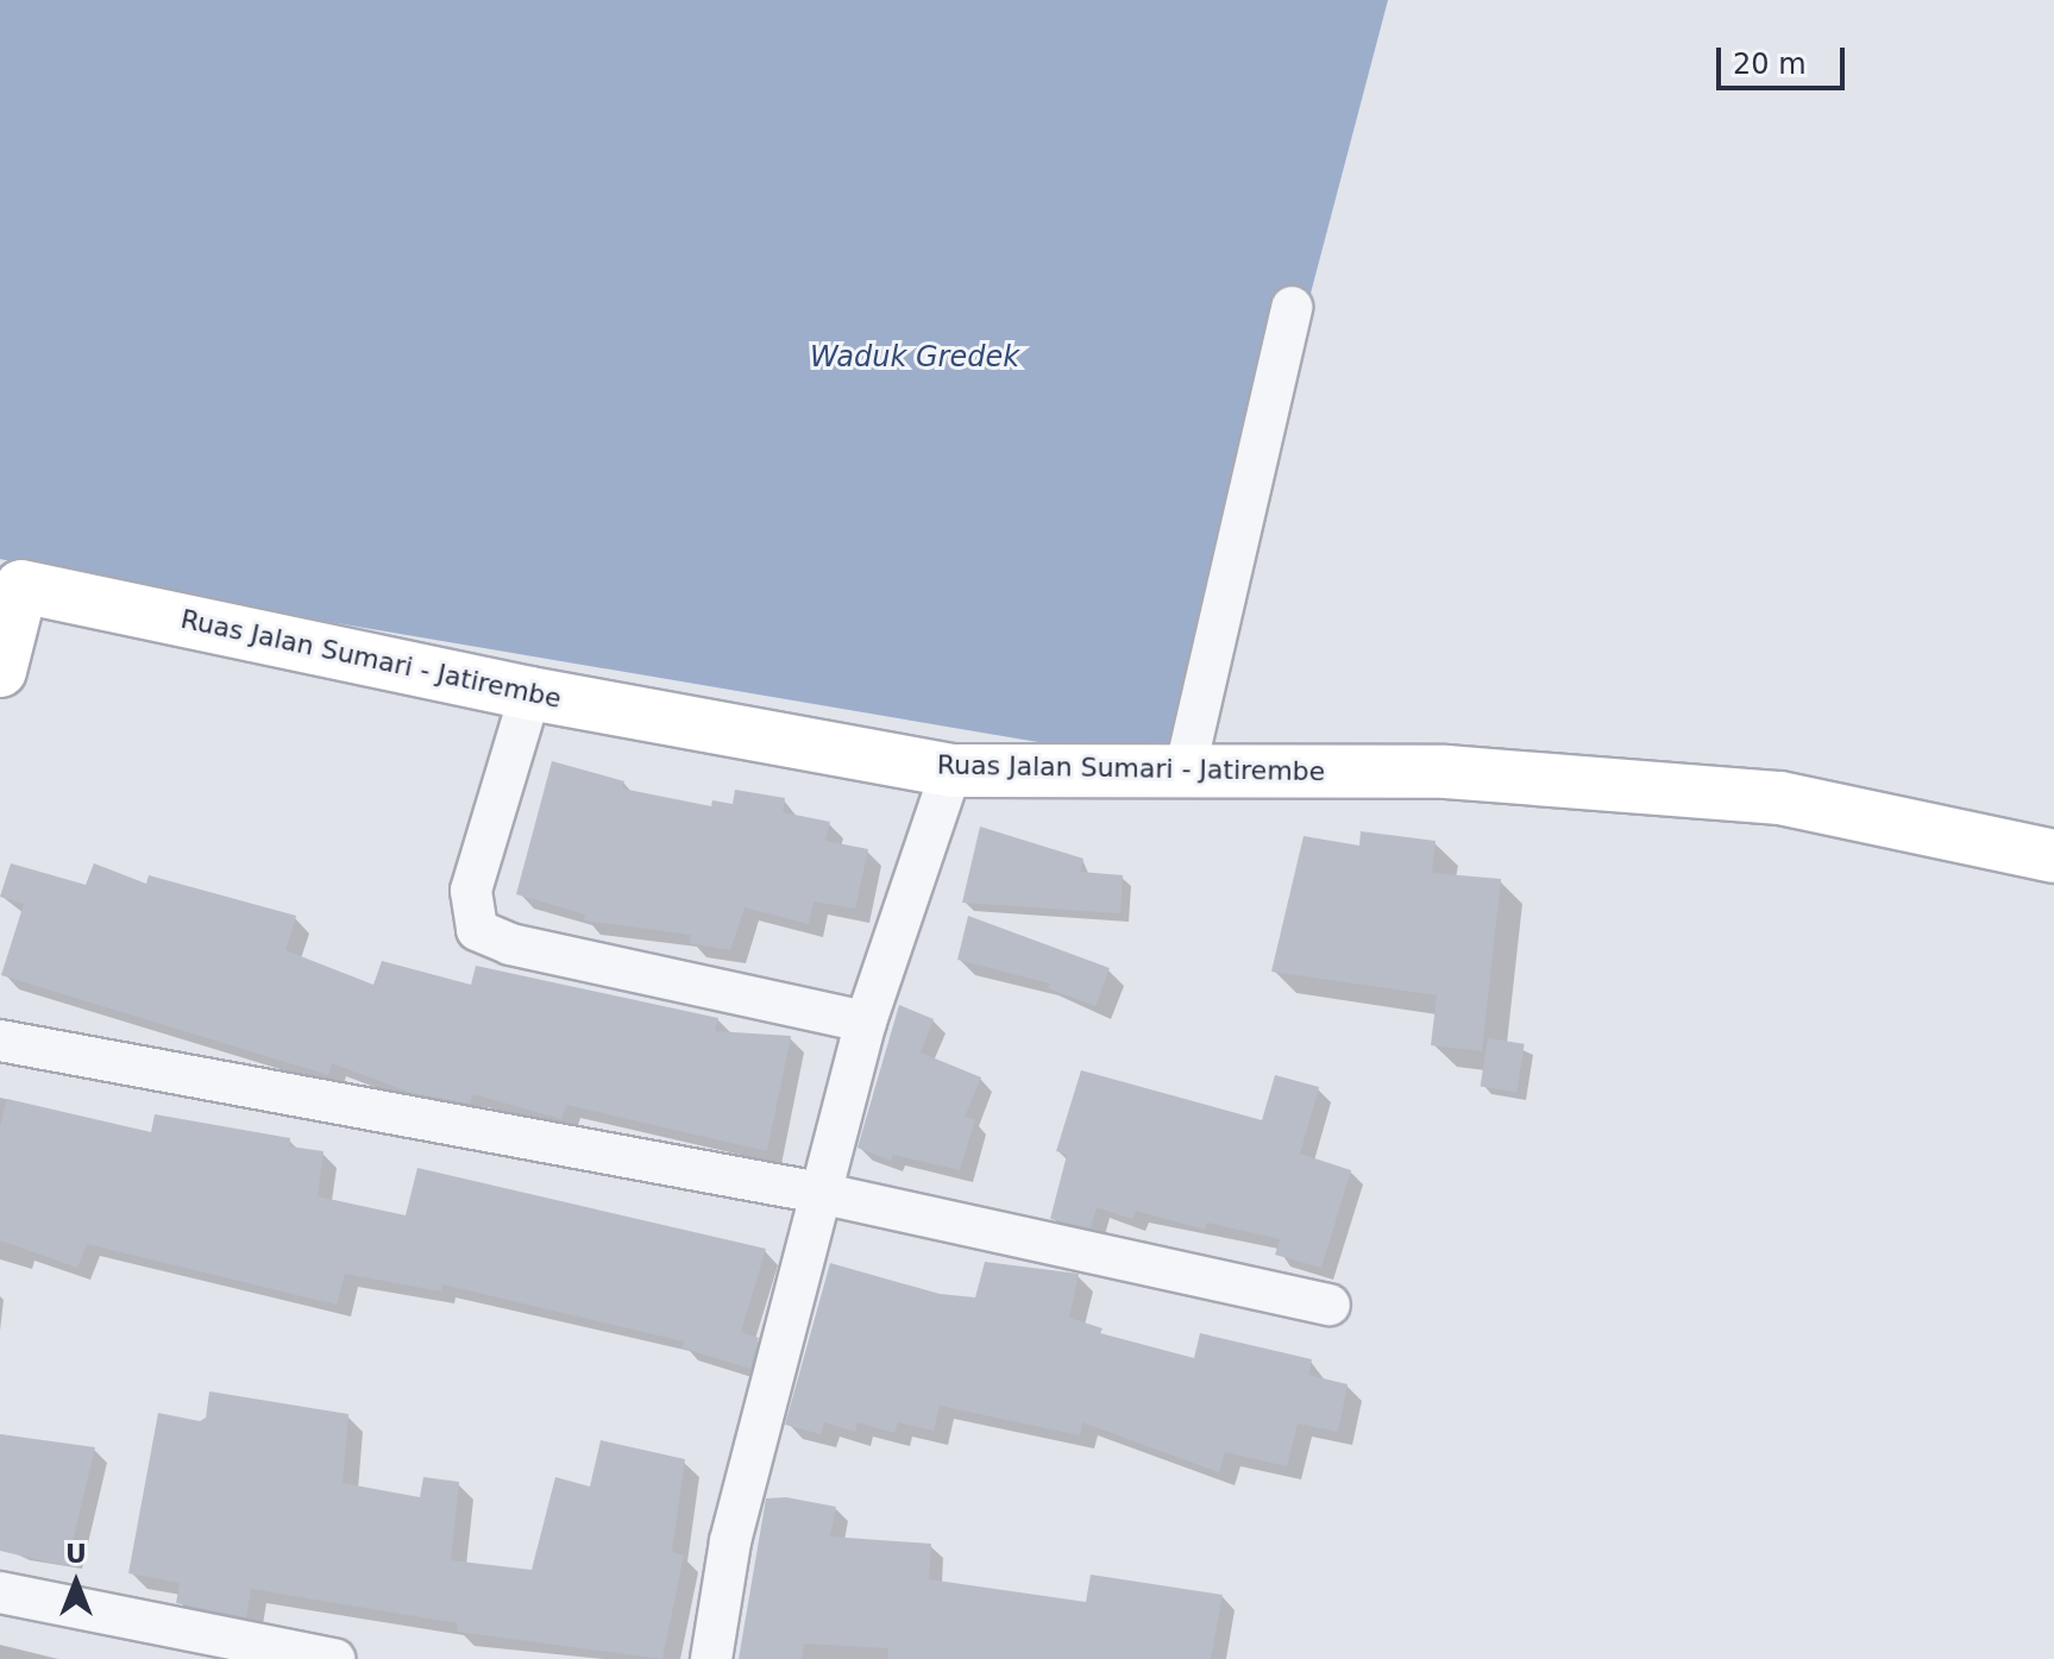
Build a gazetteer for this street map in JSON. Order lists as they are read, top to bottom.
{
  "streets": {
    "main road": ["Ruas Jalan Sumari - Jatirembe"]
  },
  "water": ["Waduk Gredek"],
  "scale_bar": "20 m",
  "north": "top"
}
